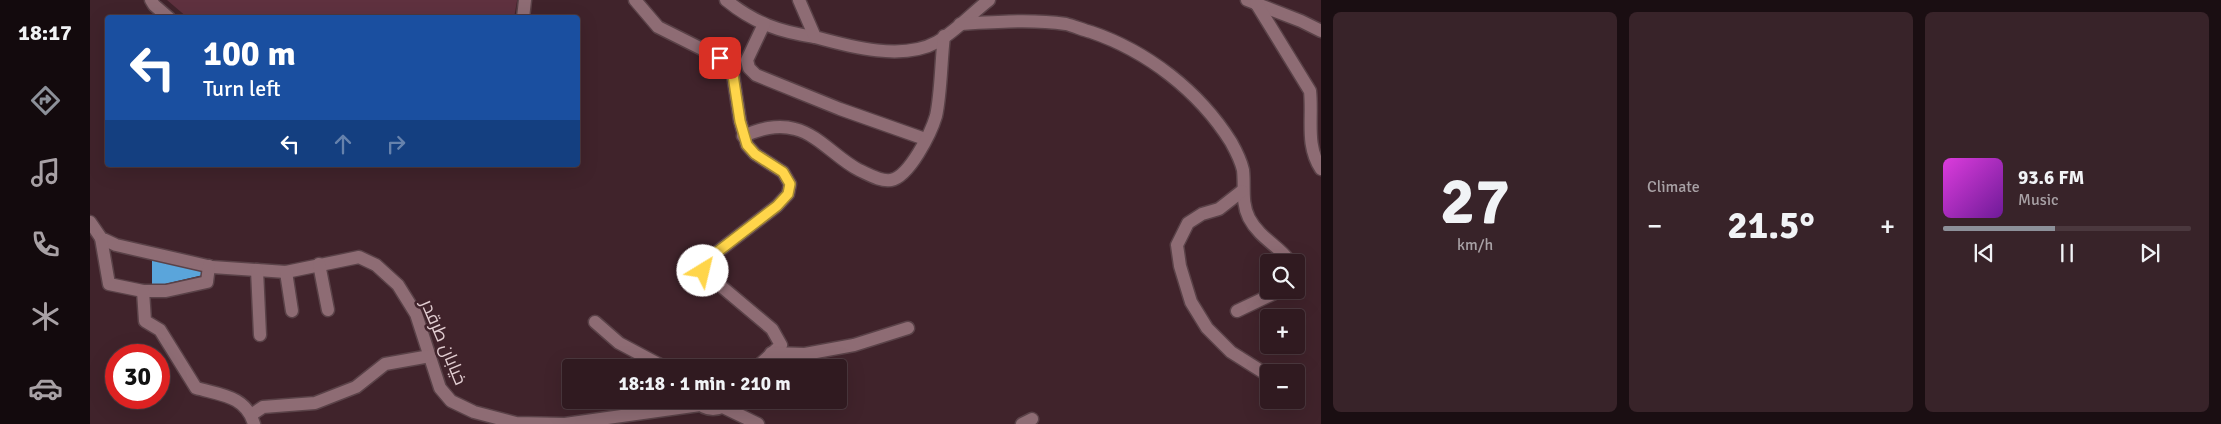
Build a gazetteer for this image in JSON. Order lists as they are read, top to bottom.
{
  "streets": {
    "street": ["خیابان طرقدر"]
  },
  "page": {
    "tabs": "18:17",
    "tile": [
      ["27", "km/h"],
      "Climate"
    ],
    "turn": ["100 m", "Turn left"],
    "song": ["93.6 FM", "Music"],
    "heat": ["−", "21.5°", "+"],
    "map_buttons": ["+", "−"],
    "limit": "30",
    "trip": "18:18 · 1 min · 210 m"
  }
}
